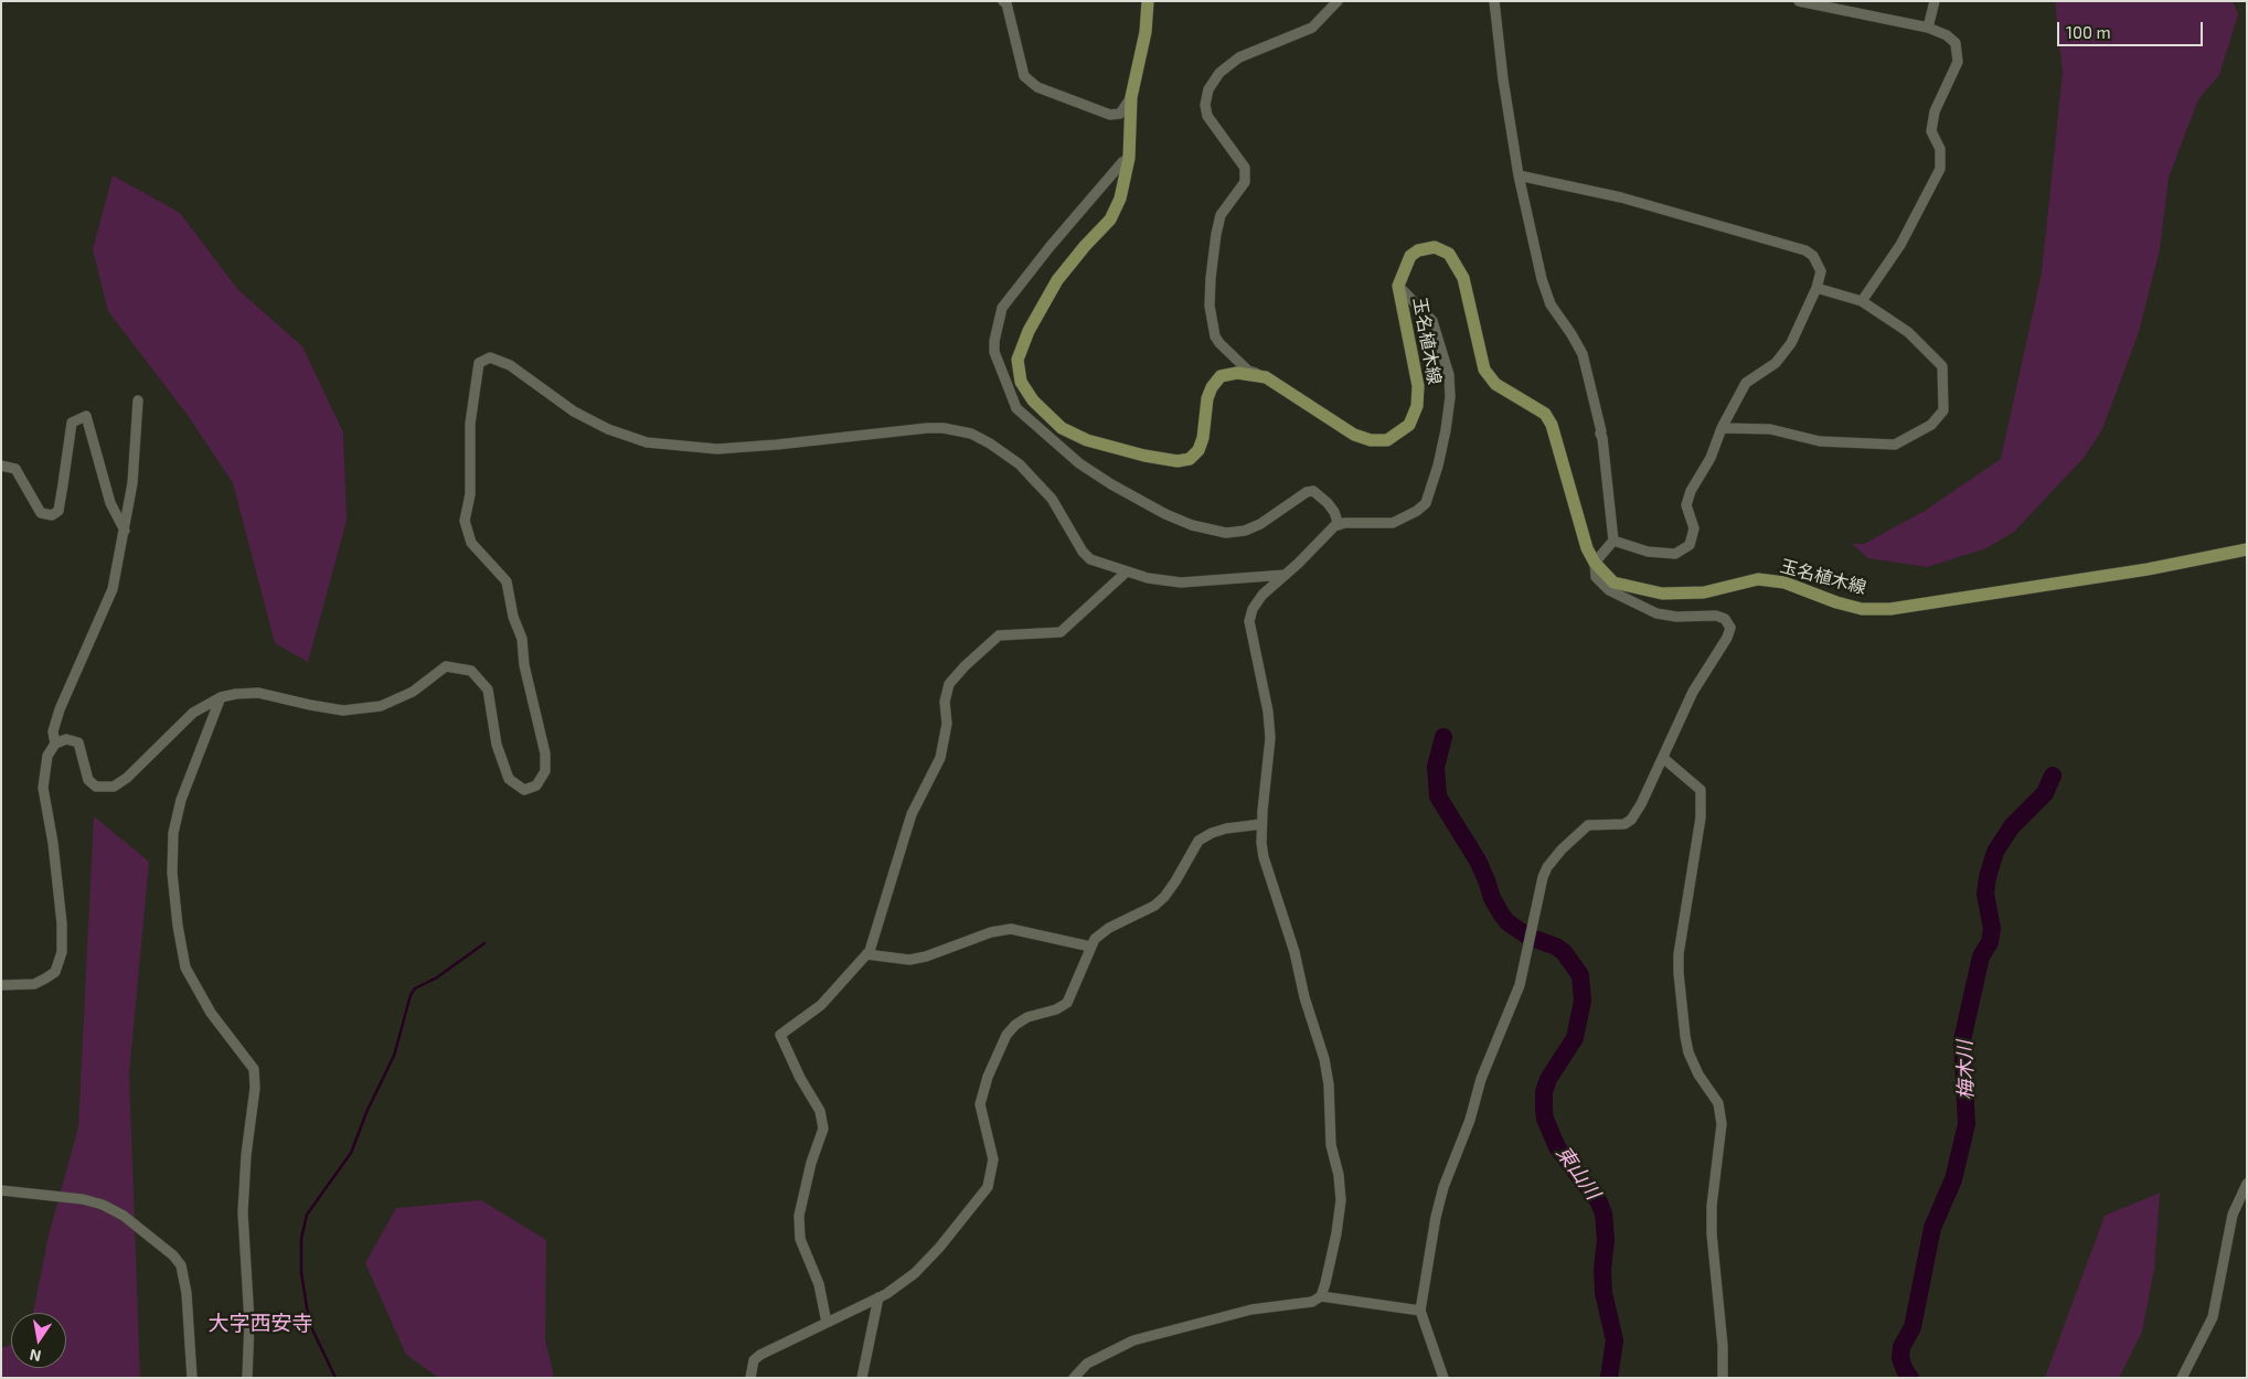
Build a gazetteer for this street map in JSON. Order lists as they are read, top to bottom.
{
  "streets": {
    "main road": ["玉名植木線"]
  },
  "districts": ["大字西安寺"],
  "water": ["梅木川", "東山川"],
  "scale_bar": "100 m",
  "north": "bottom"
}
